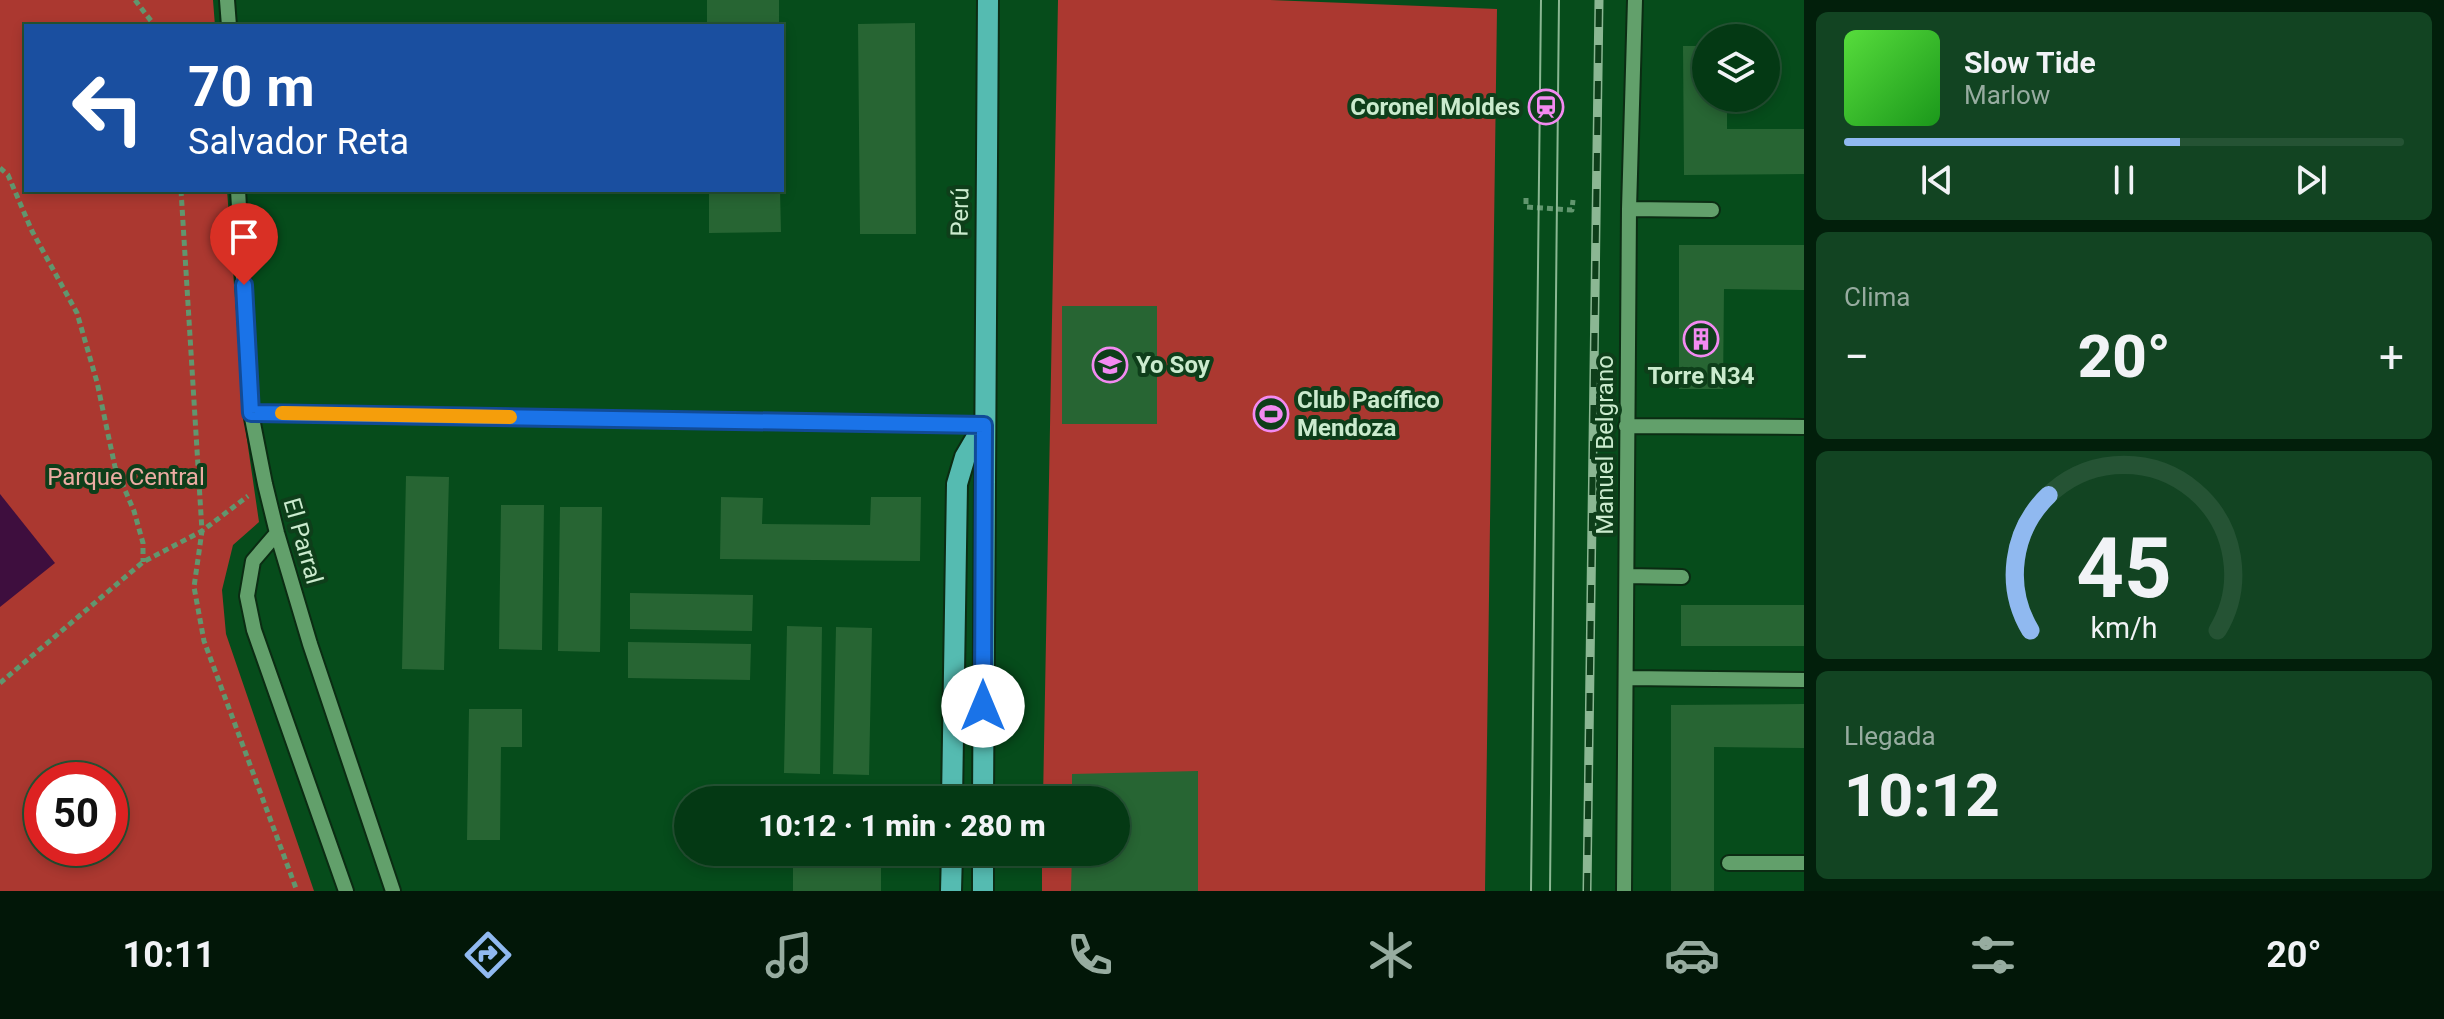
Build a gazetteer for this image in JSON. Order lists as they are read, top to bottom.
{
  "streets": {
    "main road": ["Perú"],
    "street": ["Manuel Belgrano", "El Parral"]
  },
  "parks": ["Parque Central"],
  "places": {
    "station": ["Coronel Moldes"],
    "building": ["Torre N34"],
    "school or university": ["Yo Soy"],
    "sports": ["Club Pacífico Mendoza"]
  },
  "page": {
    "turn": ["70 m", "Salvador Reta"],
    "song": ["Slow Tide", "Marlow"],
    "tile": [
      "Clima",
      ["Llegada", "10:12"]
    ],
    "heat": ["−", "20°", "+"],
    "limit": "50",
    "trip": "10:12 · 1 min · 280 m",
    "tabs": ["10:11", "20°"],
    "gauge": ["45", "km/h"]
  }
}
